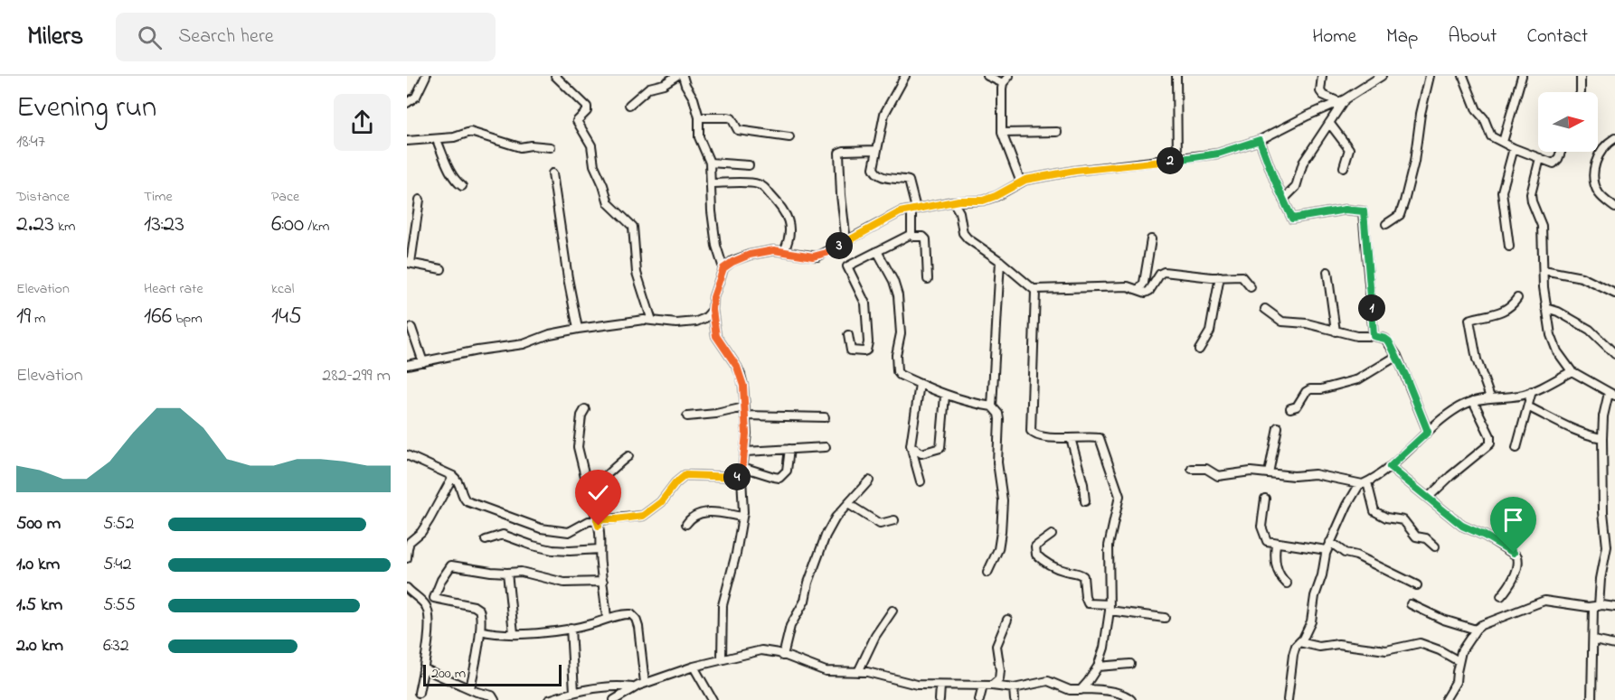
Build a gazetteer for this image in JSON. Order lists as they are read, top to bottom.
{
  "scale_bar": "200 m",
  "north": "right",
  "page": {
    "header": "Milers",
    "search": "Search here",
    "nav": [
      "Home",
      "Map",
      "About",
      "Contact"
    ],
    "heading": ["Evening run", "18:47"],
    "pins": [
      "2",
      "3",
      "1",
      "4"
    ],
    "stats": [
      ["Distance", "2.23 km"],
      ["Time", "13:23"],
      ["Pace", "6:00 /km"],
      ["Elevation", "19 m"],
      ["Heart rate", "166 bpm"],
      ["kcal", "145"]
    ],
    "chart": ["Elevation", "282–299 m"],
    "list": [
      {
        "name": "500 m",
        "note": "5:52"
      },
      {
        "name": "1.0 km",
        "note": "5:42"
      },
      {
        "name": "1.5 km",
        "note": "5:55"
      },
      {
        "name": "2.0 km",
        "note": "6:32"
      }
    ],
    "scale": "200 m"
  }
}
